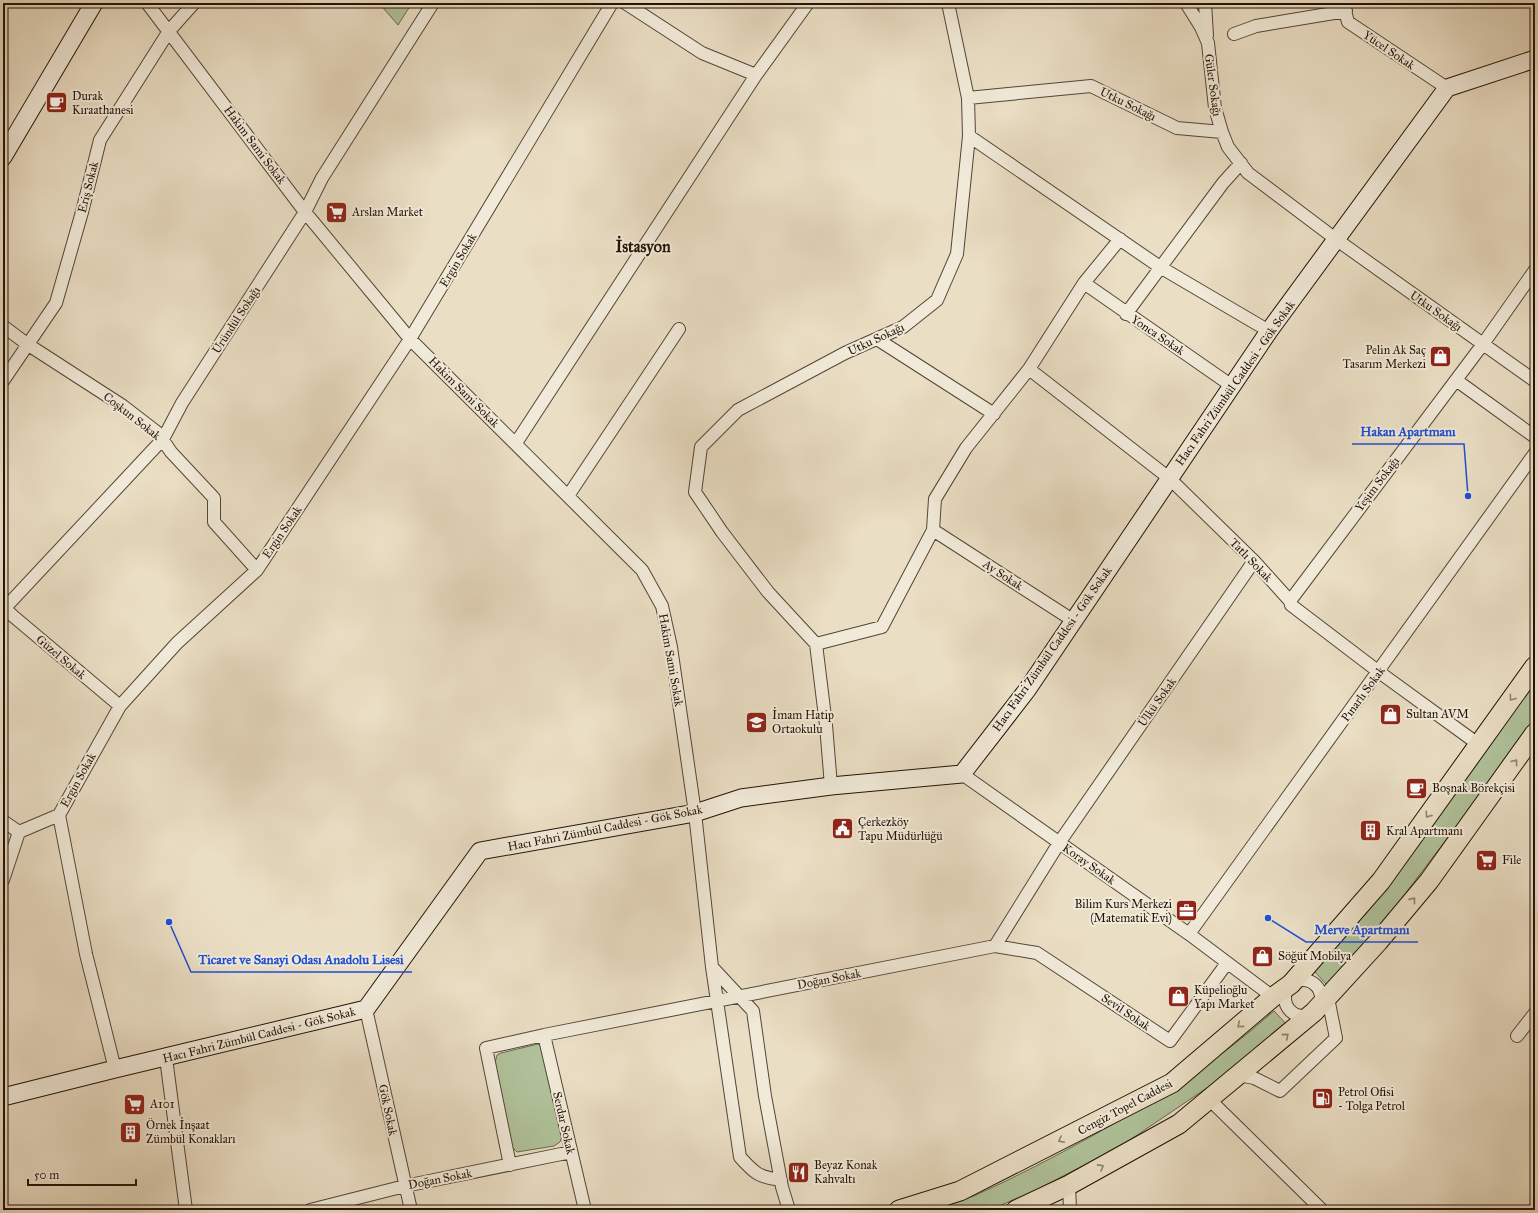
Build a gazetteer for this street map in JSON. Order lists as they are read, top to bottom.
{
  "streets": {
    "main road": ["Cengiz Topel Caddesi"],
    "street": [
      "Yücel Sokak",
      "Güler Sokağı",
      "Utku Sokağı",
      "Hakim Sami Sokak",
      "Eriş Sokak",
      "Ergin Sokak",
      "Üründül Sokağı",
      "Yonca Sokak",
      "Hacı Fahri Zümbül Caddesi - Gök Sokak",
      "Coşkun Sokak",
      "Yeşim Sokağı",
      "Tatlı Sokak",
      "Ay Sokak",
      "Güzel Sokak",
      "Pınarlı Sokak",
      "Ülkü Sokak",
      "Koray Sokak",
      "Doğan Sokak",
      "Sevil Sokak",
      "Gök Sokak",
      "Serdar Sokak"
    ]
  },
  "crossings": [
    ["Yücel Sokak", "Hacı Fahri Zümbül Caddesi - Gök Sokak"],
    ["Güler Sokağı", "Utku Sokağı"],
    ["Güler Sokağı", "Hacı Fahri Zümbül Caddesi - Gök Sokak"],
    ["Utku Sokağı", "Hacı Fahri Zümbül Caddesi - Gök Sokak"],
    ["Utku Sokağı", "Yeşim Sokağı"],
    ["Hakim Sami Sokak", "Eriş Sokak"],
    ["Hakim Sami Sokak", "Ergin Sokak"],
    ["Hakim Sami Sokak", "Üründül Sokağı"],
    ["Hakim Sami Sokak", "Hacı Fahri Zümbül Caddesi - Gök Sokak"],
    ["Hakim Sami Sokak", "Doğan Sokak"],
    ["Eriş Sokak", "Coşkun Sokak"],
    ["Ergin Sokak", "Hacı Fahri Zümbül Caddesi - Gök Sokak"],
    ["Ergin Sokak", "Coşkun Sokak"],
    ["Ergin Sokak", "Güzel Sokak"],
    ["Üründül Sokağı", "Coşkun Sokak"],
    ["Üründül Sokağı", "Güzel Sokak"],
    ["Yonca Sokak", "Hacı Fahri Zümbül Caddesi - Gök Sokak"],
    ["Hacı Fahri Zümbül Caddesi - Gök Sokak", "Tatlı Sokak"],
    ["Hacı Fahri Zümbül Caddesi - Gök Sokak", "Ay Sokak"],
    ["Hacı Fahri Zümbül Caddesi - Gök Sokak", "Koray Sokak"],
    ["Hacı Fahri Zümbül Caddesi - Gök Sokak", "Gök Sokak"],
    ["Yeşim Sokağı", "Tatlı Sokak"],
    ["Tatlı Sokak", "Pınarlı Sokak"],
    ["Tatlı Sokak", "Ülkü Sokak"],
    ["Tatlı Sokak", "Cengiz Topel Caddesi"],
    ["Pınarlı Sokak", "Koray Sokak"],
    ["Ülkü Sokak", "Koray Sokak"],
    ["Koray Sokak", "Sevil Sokak"],
    ["Koray Sokak", "Cengiz Topel Caddesi"],
    ["Doğan Sokak", "Sevil Sokak"],
    ["Doğan Sokak", "Gök Sokak"],
    ["Doğan Sokak", "Serdar Sokak"]
  ],
  "districts": ["İstasyon"],
  "places": {
    "cafe": ["Durak Kıraathanesi", "Boşnak Börekçisi"],
    "supermarket": ["Arslan Market", "File", "A101"],
    "shop": [
      "Pelin Ak Saç Tasarım Merkezi",
      "Sultan AVM",
      "Söğüt Mobilya",
      "Küpelioğlu Yapı Market"
    ],
    "other": ["Hakan Apartmanı", "Merve Apartmanı", "Ticaret ve Sanayi Odası Anadolu Lisesi"],
    "school or university": ["İmam Hatip Ortaokulu"],
    "public building": ["Çerkezköy Tapu Müdürlüğü"],
    "building": ["Kral Apartmanı", "Örnek İnşaat Zümbül Konakları"],
    "office": ["Bilim Kurs Merkezi (Matematik Evi)"],
    "fuel station": ["Petrol Ofisi - Tolga Petrol"],
    "restaurant": ["Beyaz Konak Kahvaltı"]
  },
  "scale_bar": "50 m"
}
